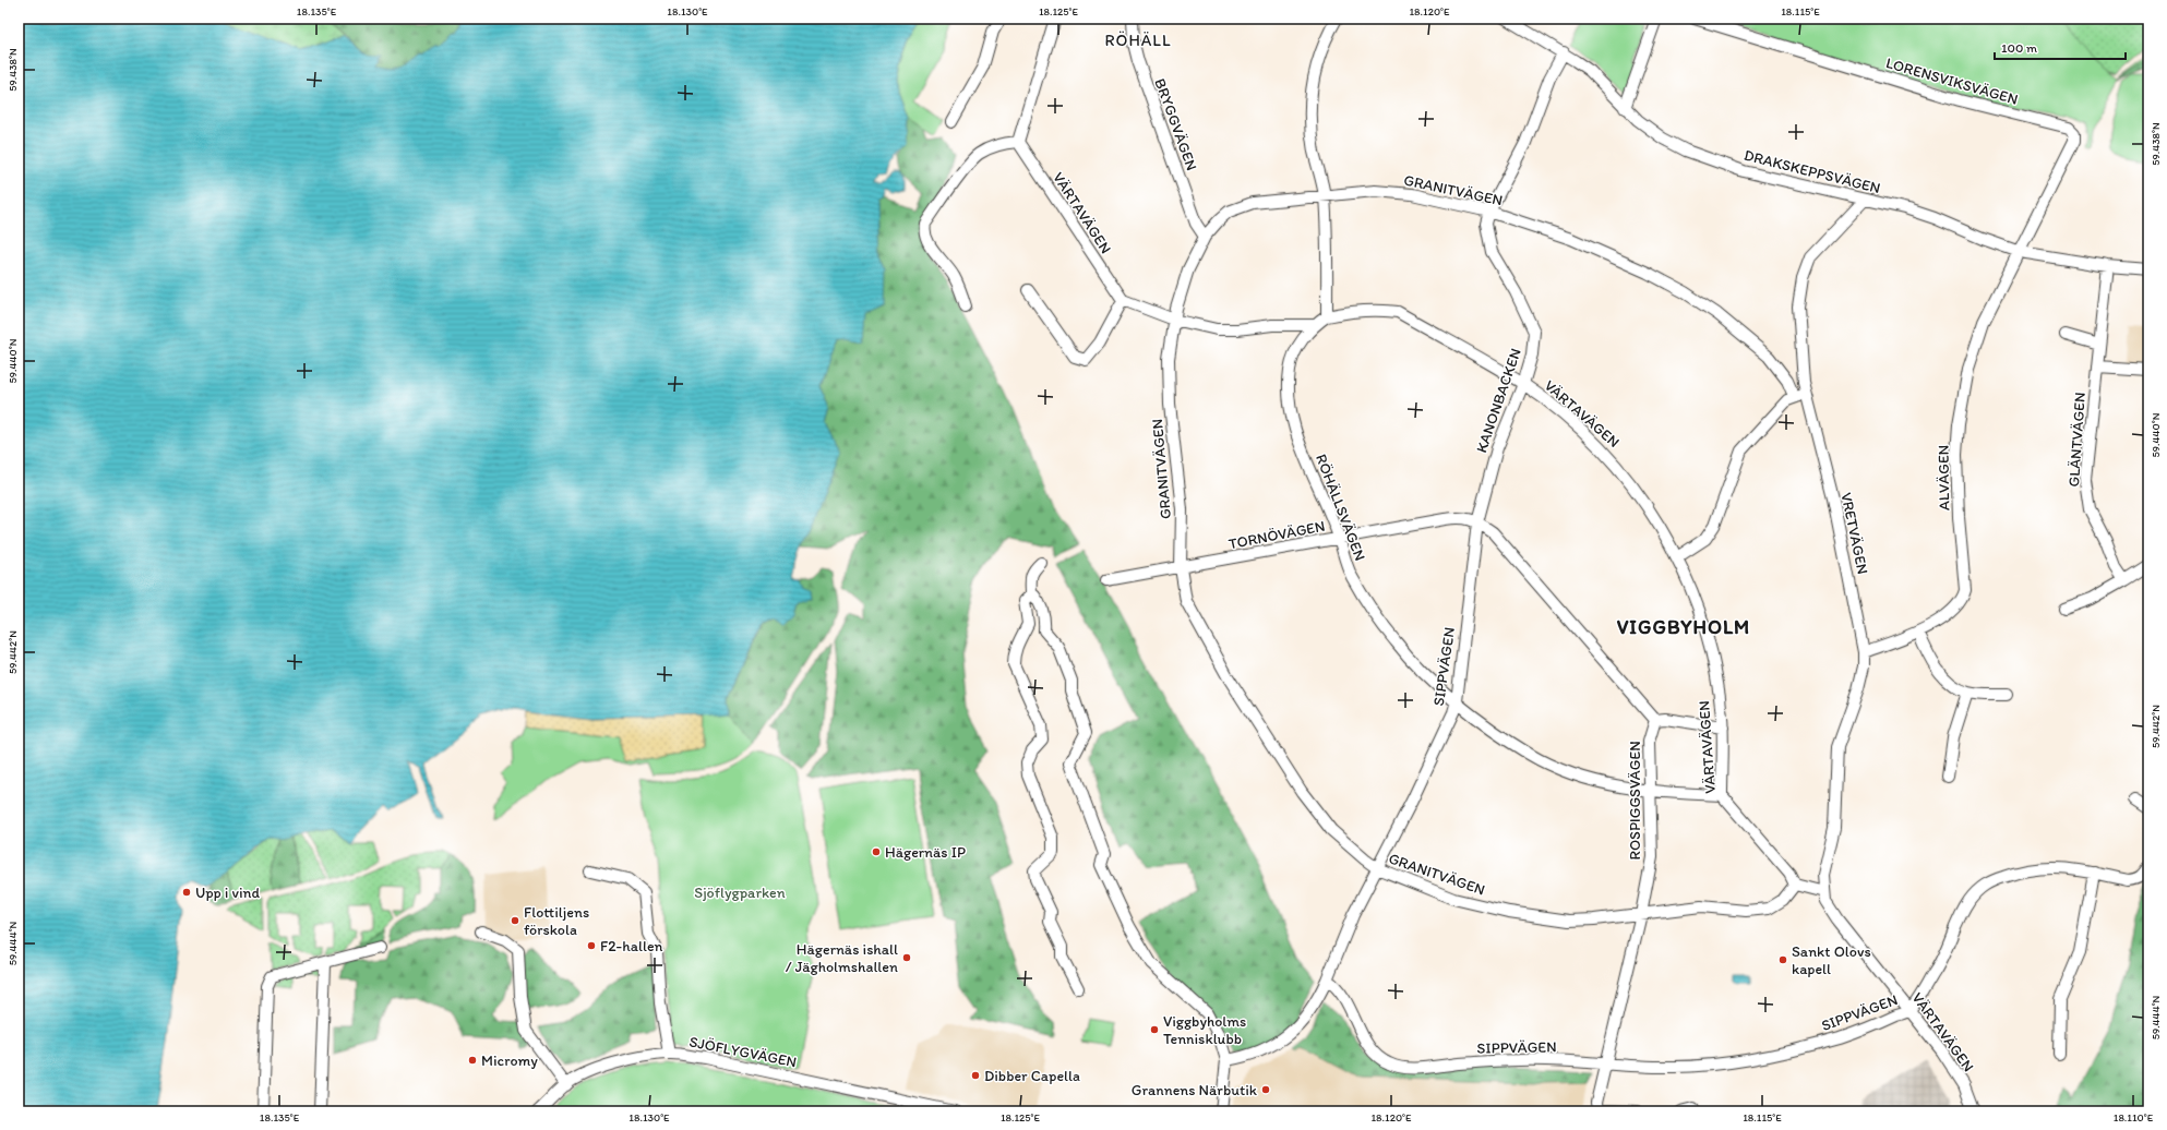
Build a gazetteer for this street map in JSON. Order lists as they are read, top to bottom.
{
  "streets": {
    "street": [
      "LORENSVIKSVÄGEN",
      "BRYGGVÄGEN",
      "DRAKSKEPPSVÄGEN",
      "GRANITVÄGEN",
      "VÄRTAVÄGEN",
      "KANONBACKEN",
      "GLÄNTVÄGEN",
      "ALVÄGEN",
      "RÖHÄLLSVÄGEN",
      "VRETVÄGEN",
      "TORNÖVÄGEN",
      "SIPPVÄGEN",
      "ROSPIGGSVÄGEN",
      "SJÖFLYGVÄGEN"
    ]
  },
  "crossings": [
    ["LORENSVIKSVÄGEN", "DRAKSKEPPSVÄGEN"],
    ["LORENSVIKSVÄGEN", "ALVÄGEN"],
    ["BRYGGVÄGEN", "GRANITVÄGEN"],
    ["DRAKSKEPPSVÄGEN", "KANONBACKEN"],
    ["DRAKSKEPPSVÄGEN", "GLÄNTVÄGEN"],
    ["DRAKSKEPPSVÄGEN", "ALVÄGEN"],
    ["DRAKSKEPPSVÄGEN", "VRETVÄGEN"],
    ["GRANITVÄGEN", "VÄRTAVÄGEN"],
    ["GRANITVÄGEN", "KANONBACKEN"],
    ["GRANITVÄGEN", "TORNÖVÄGEN"],
    ["GRANITVÄGEN", "SIPPVÄGEN"],
    ["GRANITVÄGEN", "ROSPIGGSVÄGEN"],
    ["VÄRTAVÄGEN", "KANONBACKEN"],
    ["VÄRTAVÄGEN", "RÖHÄLLSVÄGEN"],
    ["VÄRTAVÄGEN", "VRETVÄGEN"],
    ["VÄRTAVÄGEN", "SIPPVÄGEN"],
    ["KANONBACKEN", "TORNÖVÄGEN"],
    ["KANONBACKEN", "SIPPVÄGEN"],
    ["ALVÄGEN", "VRETVÄGEN"],
    ["RÖHÄLLSVÄGEN", "TORNÖVÄGEN"],
    ["RÖHÄLLSVÄGEN", "SIPPVÄGEN"],
    ["RÖHÄLLSVÄGEN", "ROSPIGGSVÄGEN"],
    ["TORNÖVÄGEN", "SIPPVÄGEN"],
    ["SIPPVÄGEN", "ROSPIGGSVÄGEN"]
  ],
  "districts": ["RÖHÄLL", "VIGGBYHOLM"],
  "parks": ["Sjöflygparken"],
  "places": [
    "Hägernäs IP",
    "Upp i vind",
    "Flottiljens förskola",
    "F2-hallen",
    "Hägernäs ishall / Jägholmshallen",
    "Sankt Olovs kapell",
    "Viggbyholms Tennisklubb",
    "Micromy",
    "Dibber Capella",
    "Grannens Närbutik"
  ],
  "scale_bar": "100 m",
  "coordinates": [
    "18.135°E",
    "18.130°E",
    "18.125°E",
    "18.120°E",
    "18.115°E",
    "59.438°N",
    "59.440°N",
    "59.442°N",
    "59.444°N",
    "18.110°E"
  ]
}
